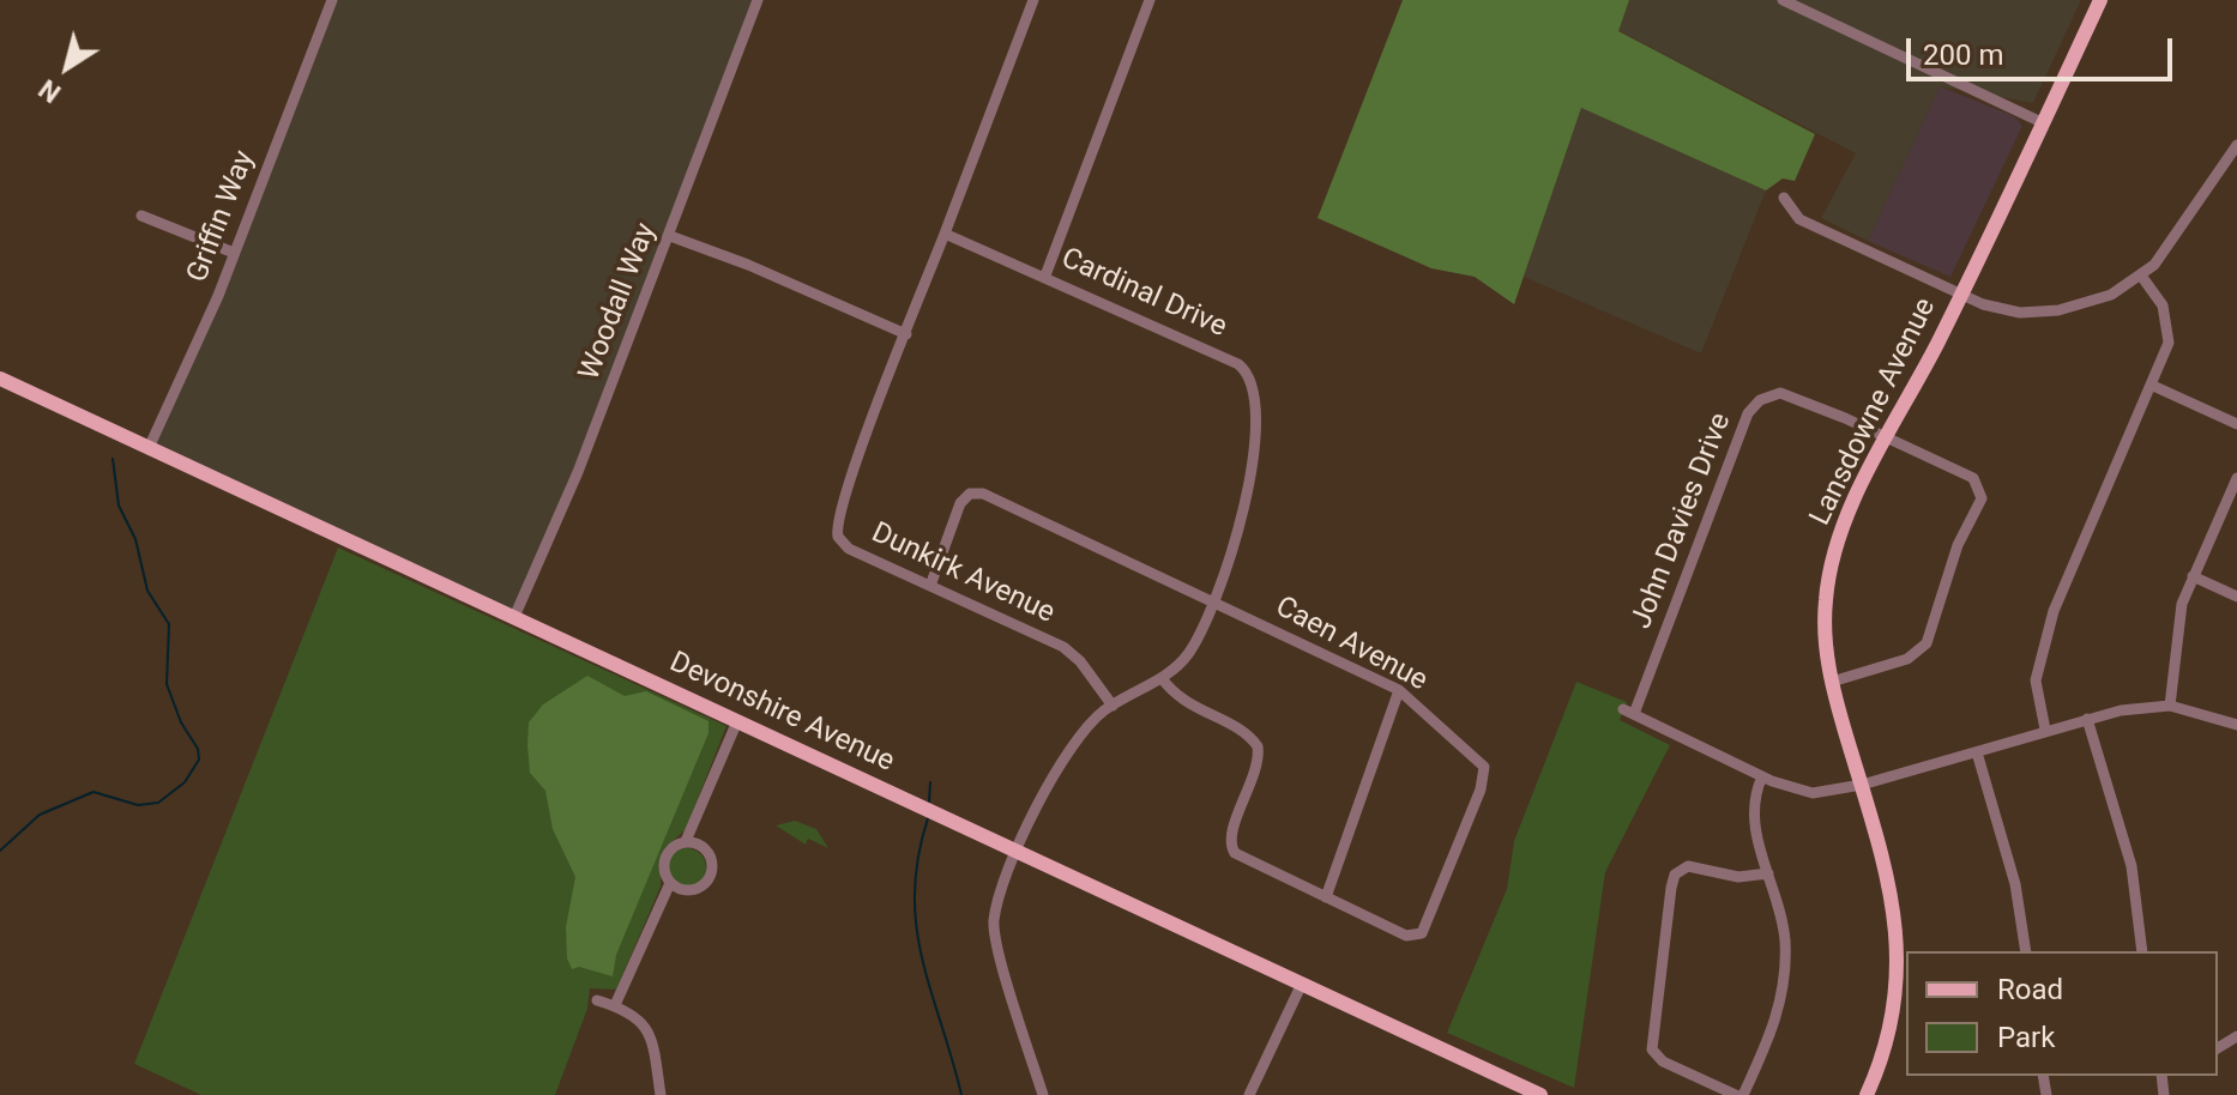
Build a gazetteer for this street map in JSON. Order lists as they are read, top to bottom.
{
  "streets": {
    "main road": ["Lansdowne Avenue", "Devonshire Avenue"],
    "street": [
      "Griffin Way",
      "Cardinal Drive",
      "Woodall Way",
      "John Davies Drive",
      "Dunkirk Avenue",
      "Caen Avenue"
    ]
  },
  "crossings": [
    ["Griffin Way", "Devonshire Avenue"],
    ["Cardinal Drive", "Dunkirk Avenue"],
    ["Cardinal Drive", "Caen Avenue"],
    ["Cardinal Drive", "Devonshire Avenue"],
    ["Woodall Way", "Devonshire Avenue"],
    ["Lansdowne Avenue", "John Davies Drive"],
    ["Dunkirk Avenue", "Caen Avenue"]
  ],
  "legend": ["Road", "Park"],
  "scale_bar": "200 m",
  "north": "bottom left"
}
